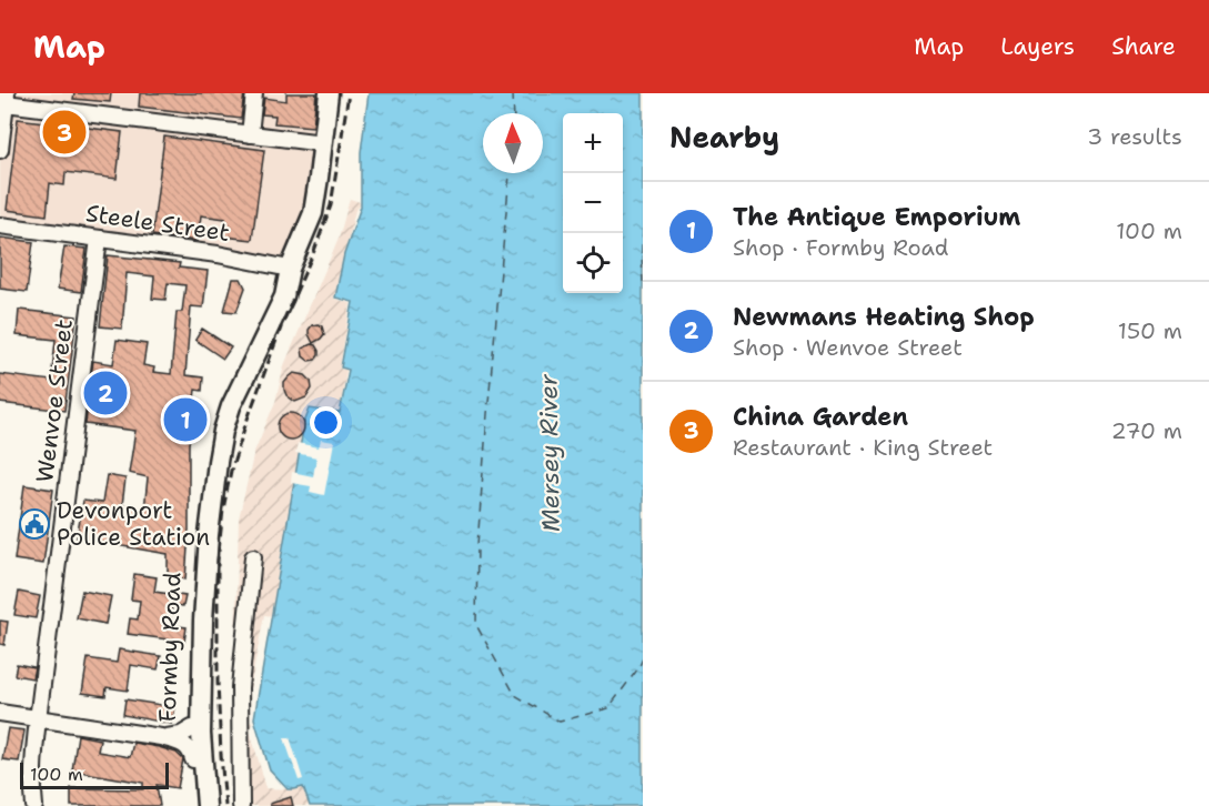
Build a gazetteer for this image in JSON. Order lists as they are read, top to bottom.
{
  "streets": {
    "main road": ["Formby Road"],
    "street": ["Steele Street", "Wenvoe Street"]
  },
  "crossings": [
    ["Steele Street", "Wenvoe Street"],
    ["Steele Street", "Formby Road"]
  ],
  "water": ["Mersey River"],
  "places": {
    "public building": ["Devonport Police Station"]
  },
  "scale_bar": "100 m",
  "north": "top",
  "page": {
    "header": "Map",
    "nav": ["Map", "Layers", "Share"],
    "heading": ["Nearby", "3 results"],
    "pins": ["3", "2", "1"],
    "map_buttons": ["+", "−"],
    "list": [
      {
        "mark": "1",
        "name": "The Antique Emporium",
        "note": "Shop · Formby Road",
        "value": "100 m"
      },
      {
        "mark": "2",
        "name": "Newmans Heating Shop",
        "note": "Shop · Wenvoe Street",
        "value": "150 m"
      },
      {
        "mark": "3",
        "name": "China Garden",
        "note": "Restaurant · King Street",
        "value": "270 m"
      }
    ],
    "scale": "100 m"
  }
}
